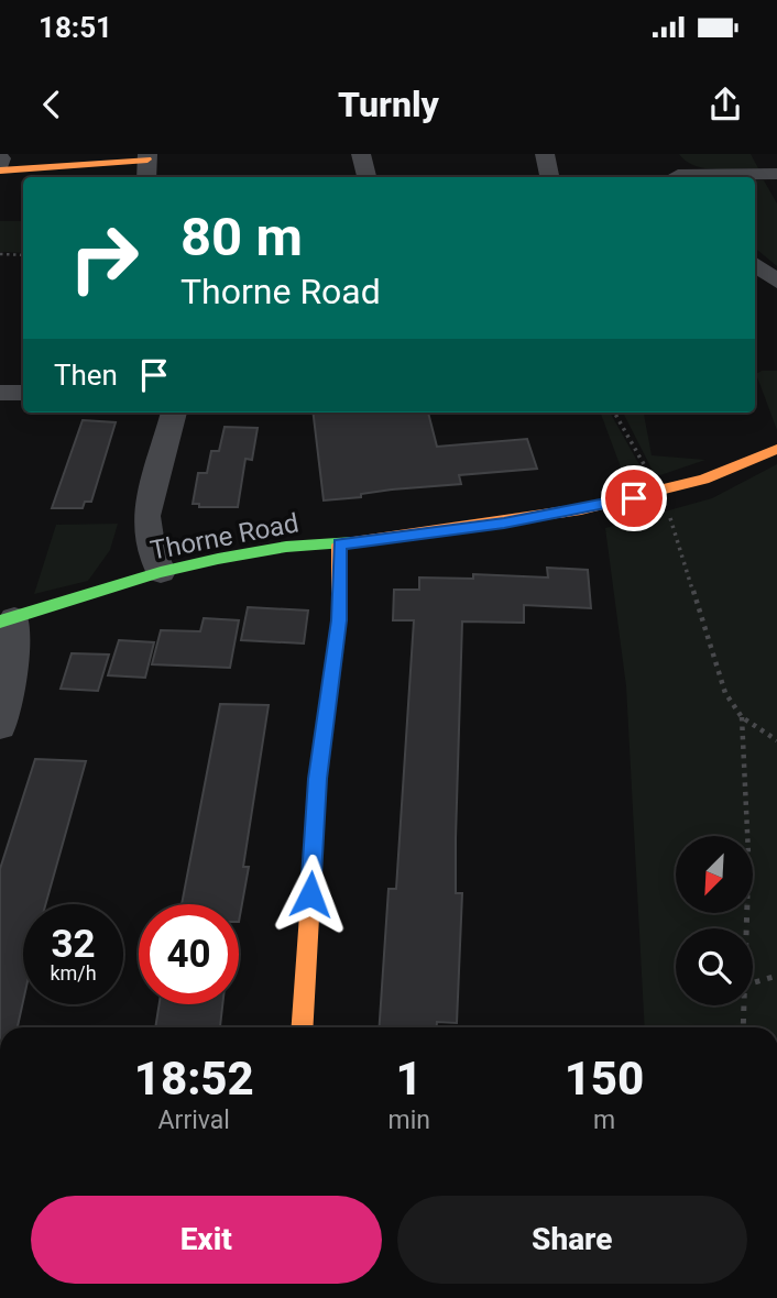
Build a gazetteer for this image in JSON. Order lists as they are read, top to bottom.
{
  "streets": {
    "street": ["Thorne Road"]
  },
  "north": "bottom left",
  "page": {
    "status": "18:51",
    "header": "Turnly",
    "turn": ["80 m", "Thorne Road"],
    "then": "Then",
    "speed": "32 km/h",
    "limit": "40",
    "eta": [
      "18:52",
      "Arrival",
      "1",
      "min",
      "150",
      "m"
    ],
    "buttons": ["Exit", "Share"]
  }
}
